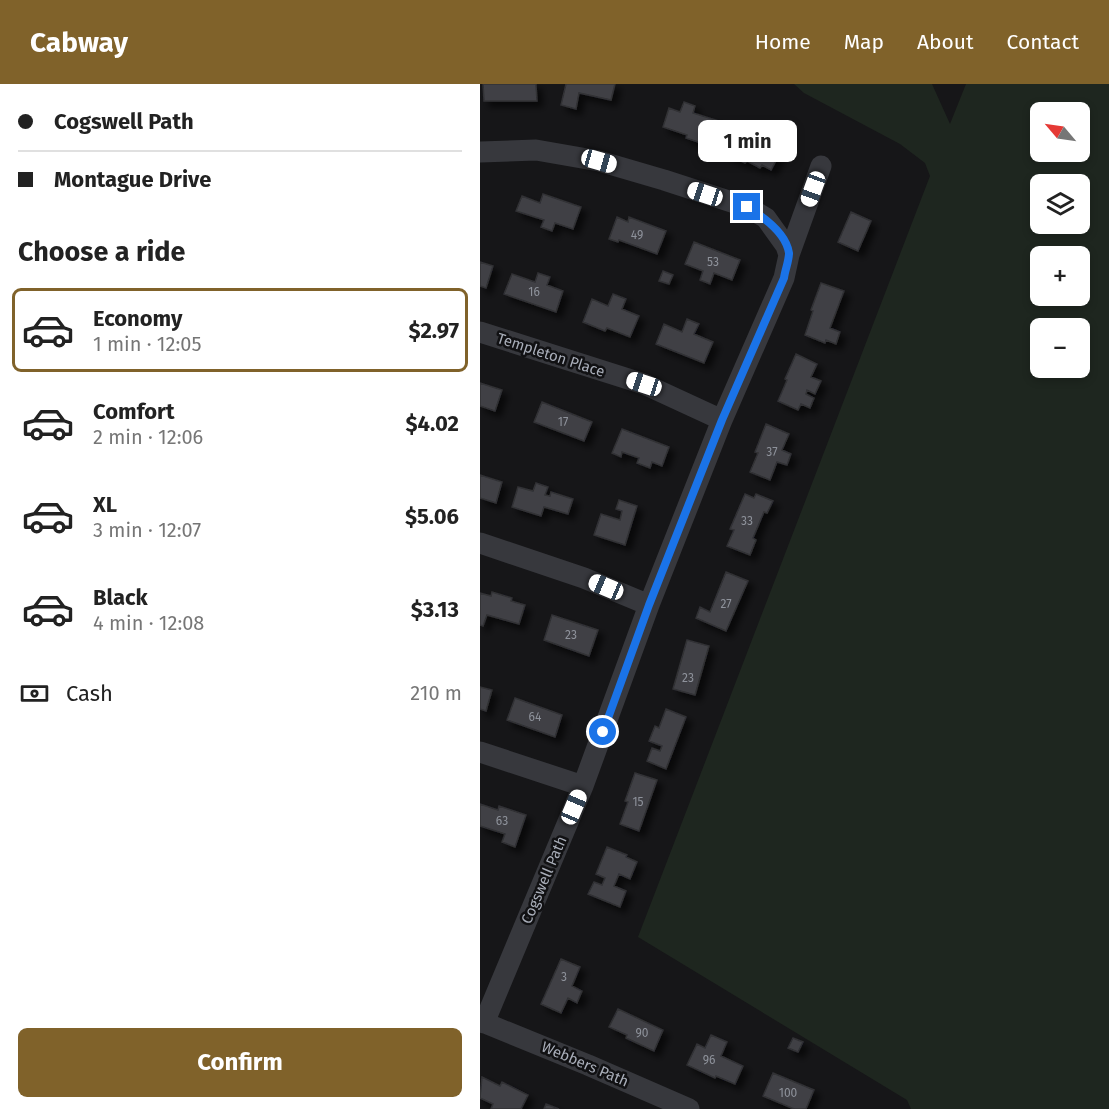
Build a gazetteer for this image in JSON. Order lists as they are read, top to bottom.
{
  "streets": {
    "street": ["Templeton Place", "Cogswell Path", "Webbers Path"]
  },
  "crossings": [
    ["Templeton Place", "Cogswell Path"],
    ["Cogswell Path", "Webbers Path"]
  ],
  "house_numbers": [
    "49",
    "53",
    "16",
    "17",
    "37",
    "33",
    "27",
    "23",
    "23",
    "64",
    "15",
    "63",
    "3",
    "90",
    "96",
    "100"
  ],
  "north": "top left",
  "page": {
    "header": "Cabway",
    "nav": [
      "Home",
      "Map",
      "About",
      "Contact"
    ],
    "banner": ["Cogswell Path", "Montague Drive"],
    "map_buttons": ["+", "−"],
    "bubble": "1 min",
    "heading": "Choose a ride",
    "list": [
      {
        "name": "Economy",
        "note": "1 min · 12:05",
        "value": "$2.97"
      },
      {
        "name": "Comfort",
        "note": "2 min · 12:06",
        "value": "$4.02"
      },
      {
        "name": "XL",
        "note": "3 min · 12:07",
        "value": "$5.06"
      },
      {
        "name": "Black",
        "note": "4 min · 12:08",
        "value": "$3.13"
      }
    ],
    "pay": ["Cash", "210 m"],
    "buttons": "Confirm"
  }
}
